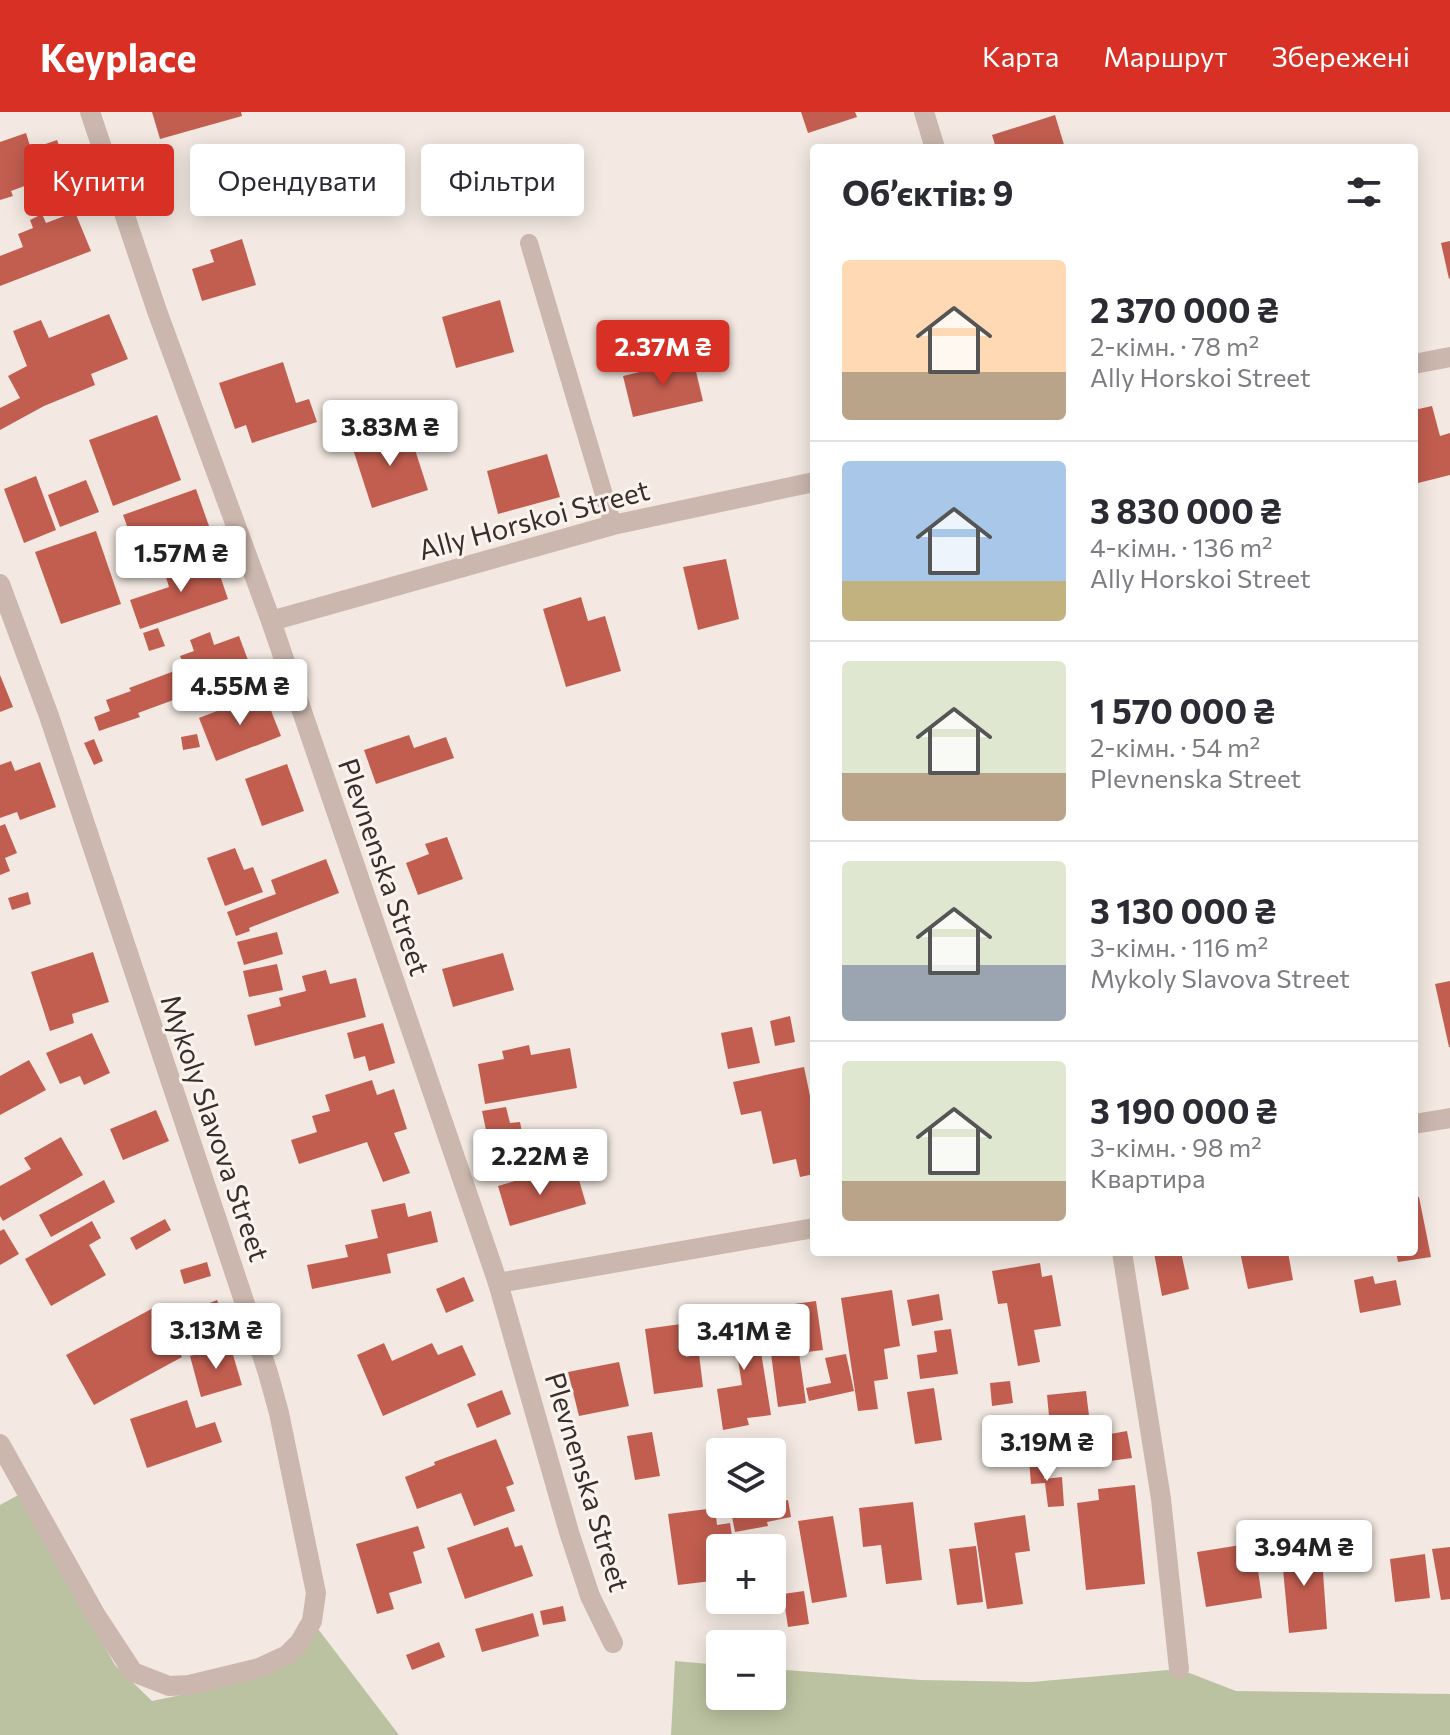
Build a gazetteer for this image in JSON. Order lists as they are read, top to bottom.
{
  "streets": {
    "street": ["Ally Horskoi Street", "Plevnenska Street", "Mykoly Slavova Street"]
  },
  "crossings": [
    ["Ally Horskoi Street", "Plevnenska Street"]
  ],
  "page": {
    "header": "Keyplace",
    "nav": ["Карта", "Маршрут", "Збережені"],
    "chip": ["Купити", "Орендувати", "Фільтри"],
    "heading": "Об’єктів: 9",
    "list": [
      {
        "name": "2 370 000 ₴",
        "note": "2-кімн. · 78 m² · Ally Horskoi Street"
      },
      {
        "name": "3 830 000 ₴",
        "note": "4-кімн. · 136 m² · Ally Horskoi Street"
      },
      {
        "name": "1 570 000 ₴",
        "note": "2-кімн. · 54 m² · Plevnenska Street"
      },
      {
        "name": "3 130 000 ₴",
        "note": "3-кімн. · 116 m² · Mykoly Slavova Street"
      },
      {
        "name": "3 190 000 ₴",
        "note": "3-кімн. · 98 m² · Квартира"
      }
    ],
    "price": [
      "2.37M ₴",
      "3.83M ₴",
      "1.57M ₴",
      "4.55M ₴",
      "2.22M ₴",
      "3.13M ₴",
      "3.41M ₴",
      "3.19M ₴",
      "3.94M ₴"
    ],
    "map_buttons": ["+", "−"]
  }
}
